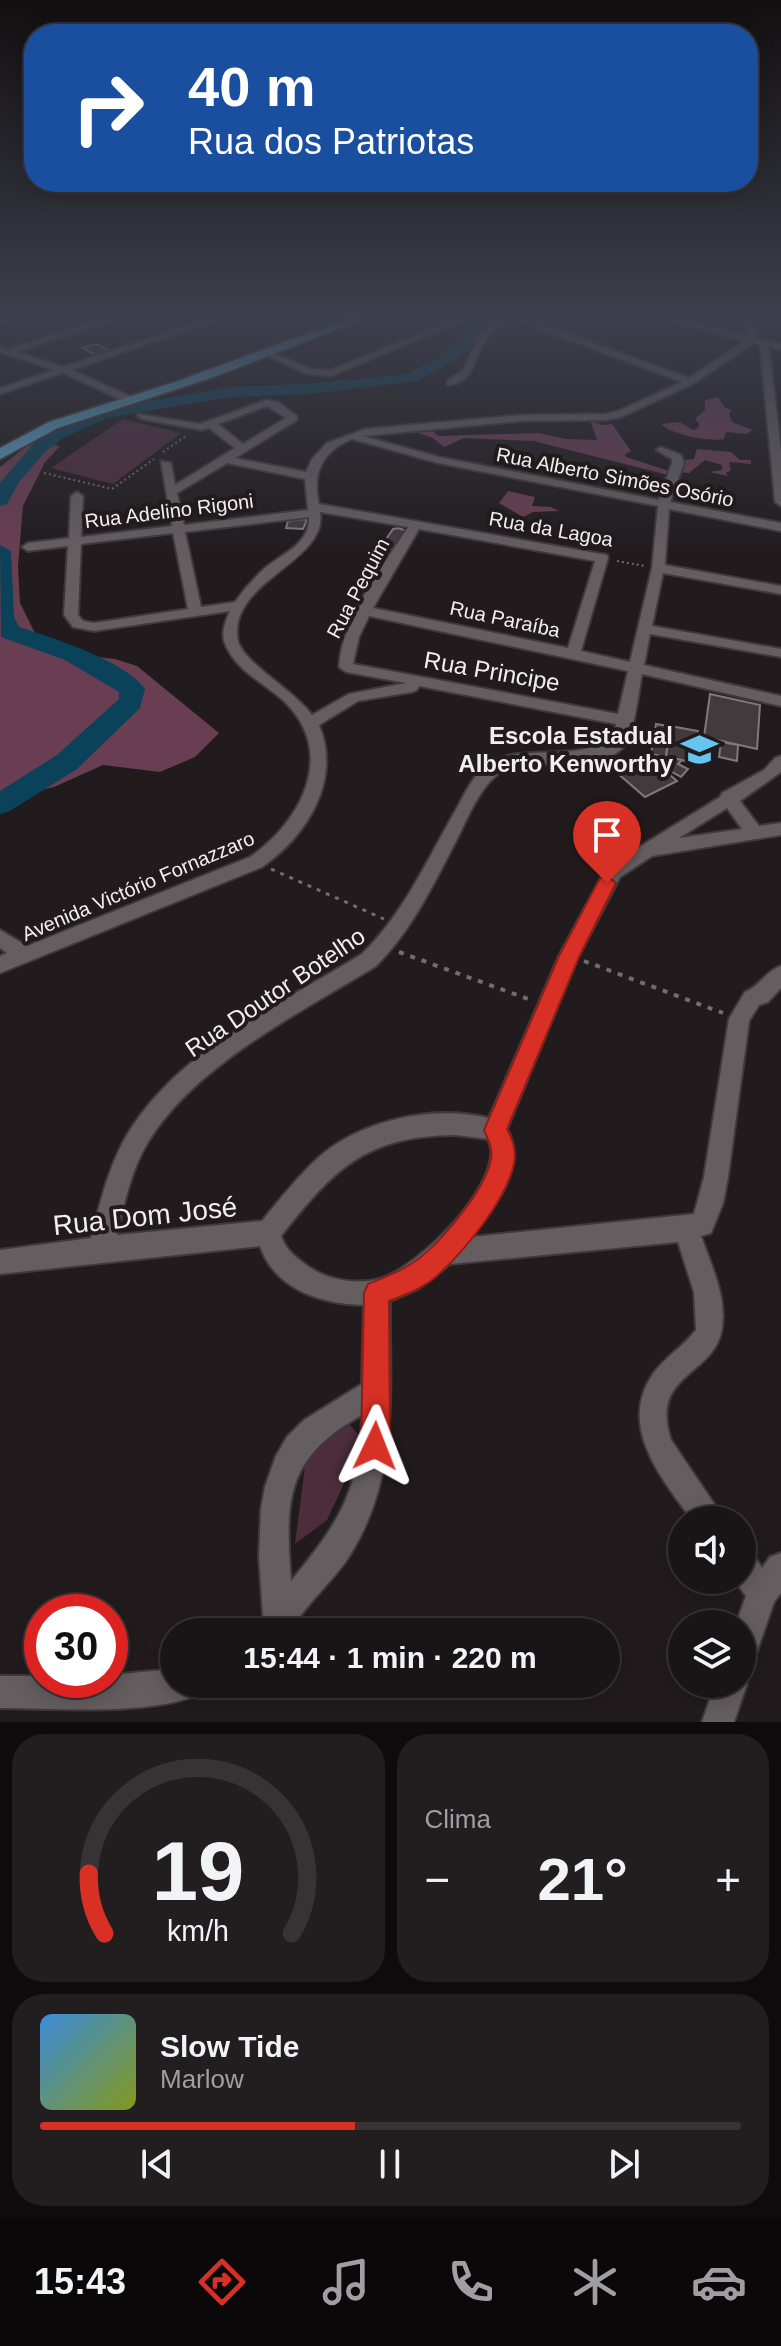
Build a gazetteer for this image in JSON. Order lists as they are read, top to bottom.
{
  "streets": {
    "street": [
      "Rua Alberto Simões Osório",
      "Rua Adelino Rigoni",
      "Rua da Lagoa",
      "Rua Pequim",
      "Rua Paraíba",
      "Rua Principe",
      "Avenida Victório Fornazzaro",
      "Rua Doutor Botelho",
      "Rua Dom José"
    ]
  },
  "crossings": [
    ["Rua Alberto Simões Osório", "Rua Doutor Botelho"],
    ["Rua Adelino Rigoni", "Rua da Lagoa"],
    ["Rua da Lagoa", "Rua Pequim"],
    ["Rua da Lagoa", "Rua Doutor Botelho"],
    ["Rua Pequim", "Rua Paraíba"],
    ["Rua Pequim", "Rua Principe"],
    ["Rua Paraíba", "Rua Doutor Botelho"],
    ["Rua Principe", "Rua Doutor Botelho"],
    ["Rua Doutor Botelho", "Rua Dom José"]
  ],
  "places": {
    "school or university": ["Escola Estadual Alberto Kenworthy"]
  },
  "page": {
    "turn": ["40 m", "Rua dos Patriotas"],
    "limit": "30",
    "trip": "15:44 · 1 min · 220 m",
    "tile": "Clima",
    "heat": ["−", "21°", "+"],
    "song": ["Slow Tide", "Marlow"],
    "tabs": "15:43",
    "gauge": ["19", "km/h"]
  }
}
